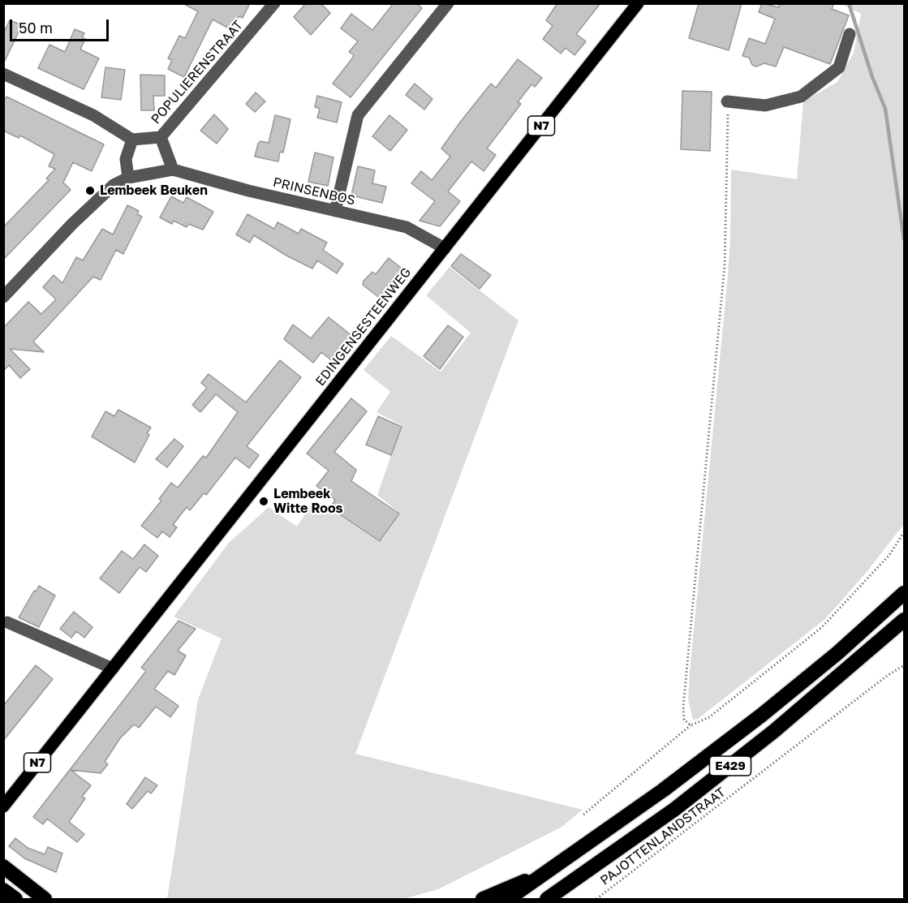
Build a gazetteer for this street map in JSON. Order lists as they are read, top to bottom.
{
  "streets": {
    "highway": ["E429"],
    "main road": ["N7", "EDINGENSESTEENWEG"],
    "street": ["POPULIERENSTRAAT", "PRINSENBOS"],
    "path": ["PAJOTTENLANDSTRAAT"]
  },
  "crossings": [
    ["PRINSENBOS", "EDINGENSESTEENWEG"]
  ],
  "places": ["Lembeek Beuken", "Lembeek Witte Roos"],
  "scale_bar": "50 m"
}
